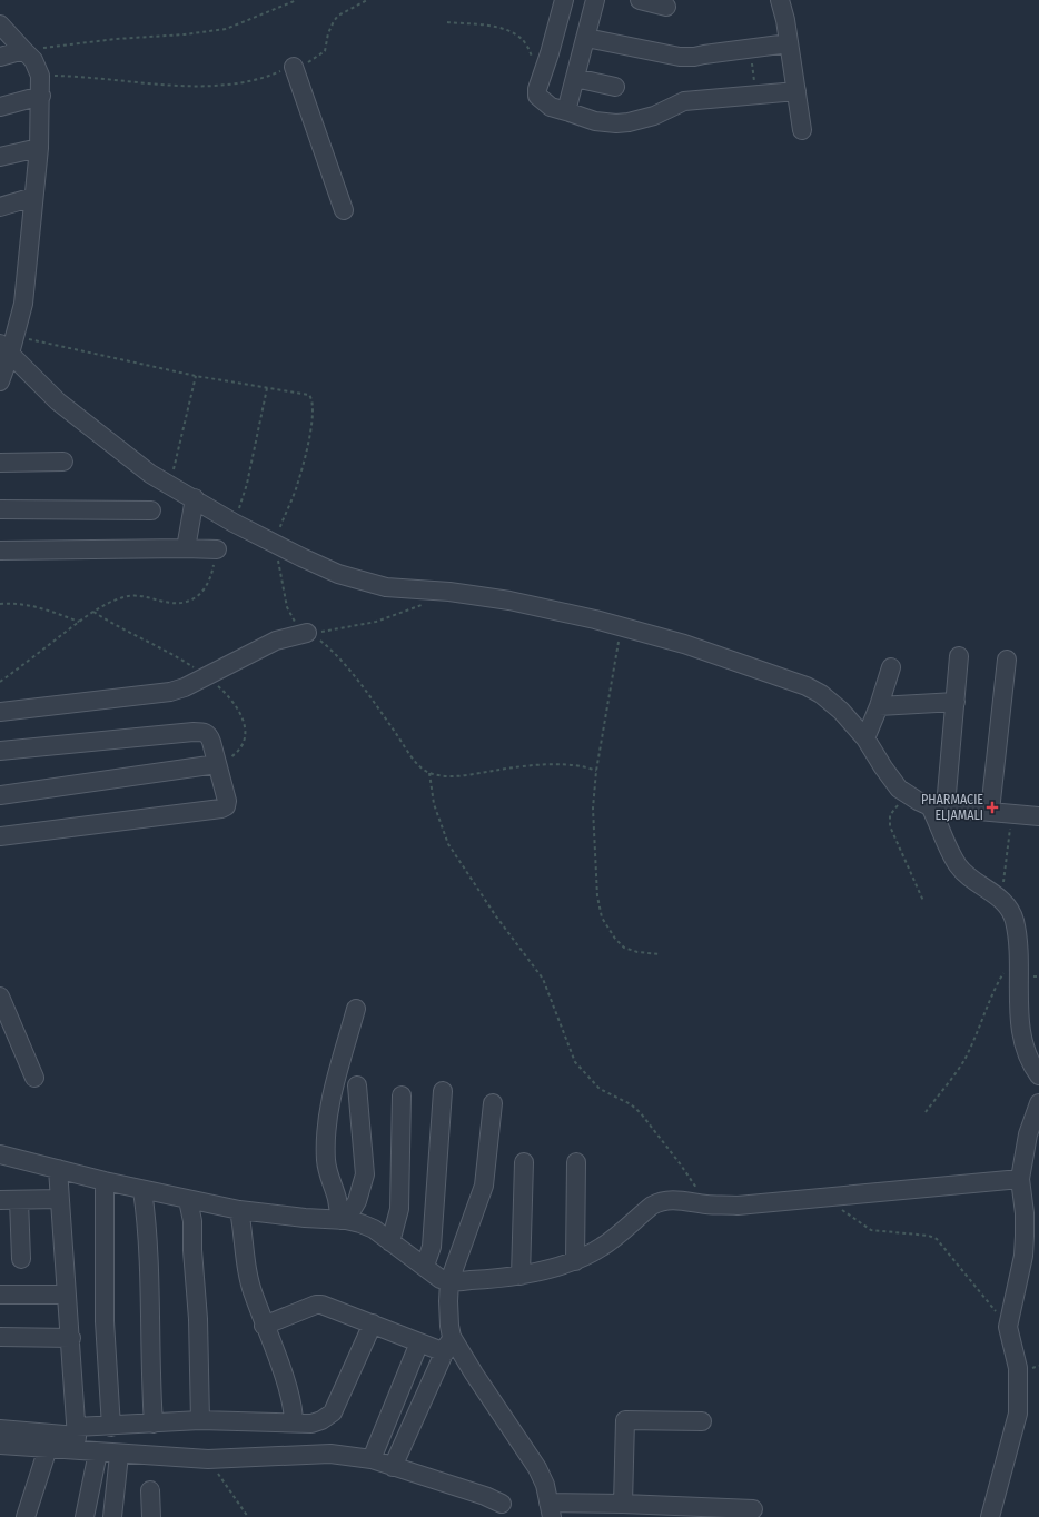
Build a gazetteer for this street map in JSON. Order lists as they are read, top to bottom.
{
  "places": {
    "health": ["PHARMACIE ELJAMALI"]
  }
}
